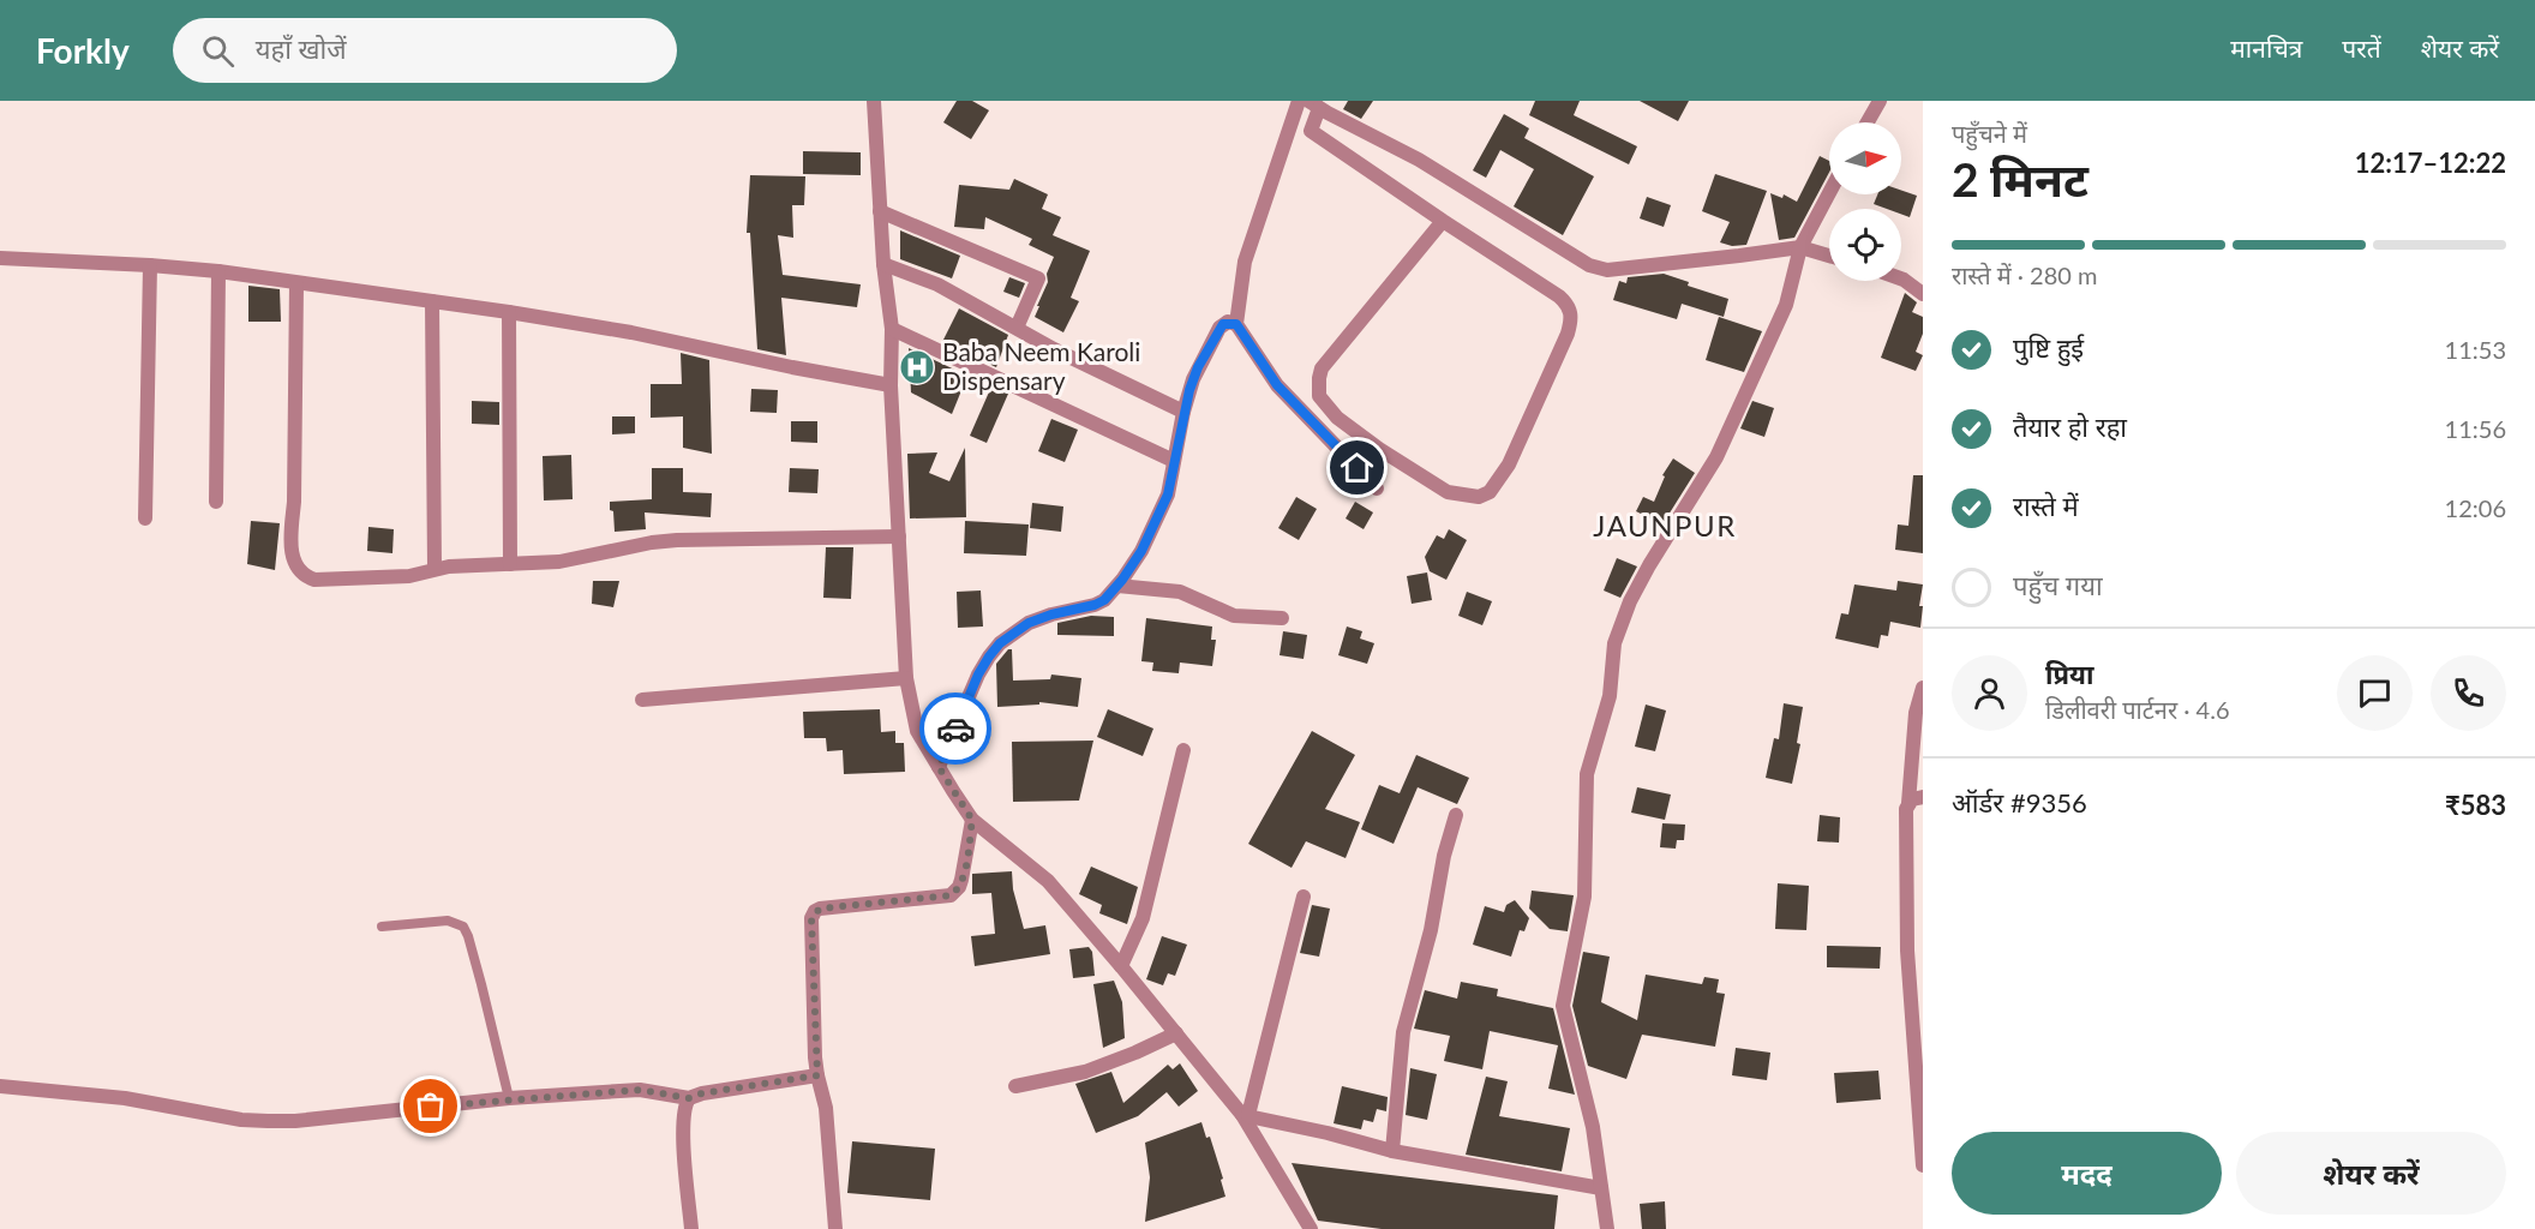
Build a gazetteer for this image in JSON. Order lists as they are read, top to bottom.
{
  "districts": ["JAUNPUR"],
  "places": {
    "hospital": ["Baba Neem Karoli Dispensary"]
  },
  "north": "right",
  "page": {
    "header": "Forkly",
    "search": "यहाँ खोजें",
    "nav": ["मानचित्र", "परतें", "शेयर करें"],
    "heading": ["2 मिनट", "पहुँचने में", "12:17–12:22"],
    "panel": [
      "प्रिया",
      "डिलीवरी पार्टनर · 4.6",
      "ऑर्डर #9356",
      "₹583"
    ],
    "bar": "रास्ते में · 280 m",
    "list": [
      ["पुष्टि हुई", "11:53"],
      ["तैयार हो रहा", "11:56"],
      ["रास्ते में", "12:06"],
      "पहुँच गया"
    ],
    "buttons": ["मदद", "शेयर करें"]
  }
}
